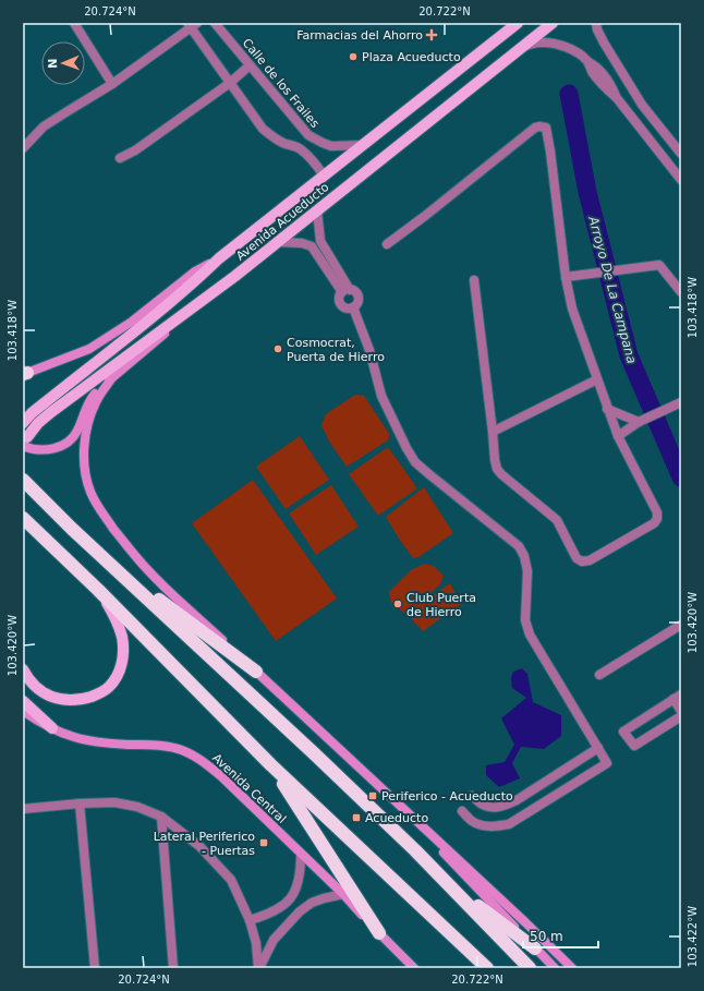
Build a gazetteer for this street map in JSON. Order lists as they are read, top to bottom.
{
  "streets": {
    "main road": ["Avenida Acueducto", "Avenida Central"],
    "street": ["Calle de los Frailes"]
  },
  "crossings": [
    ["Calle de los Frailes", "Avenida Acueducto"]
  ],
  "water": ["Arroyo De La Campana"],
  "places": {
    "health": ["Farmacias del Ahorro"],
    "other": ["Plaza Acueducto", "Cosmocrat, Puerta de Hierro", "Club Puerta de Hierro"],
    "transit": ["Periferico - Acueducto", "Acueducto", "Lateral Periferico - Puertas"]
  },
  "scale_bar": "50 m",
  "north": "left",
  "coordinates": [
    "20.724°N",
    "20.722°N",
    "103.418°W",
    "103.420°W",
    "103.422°W"
  ]
}
